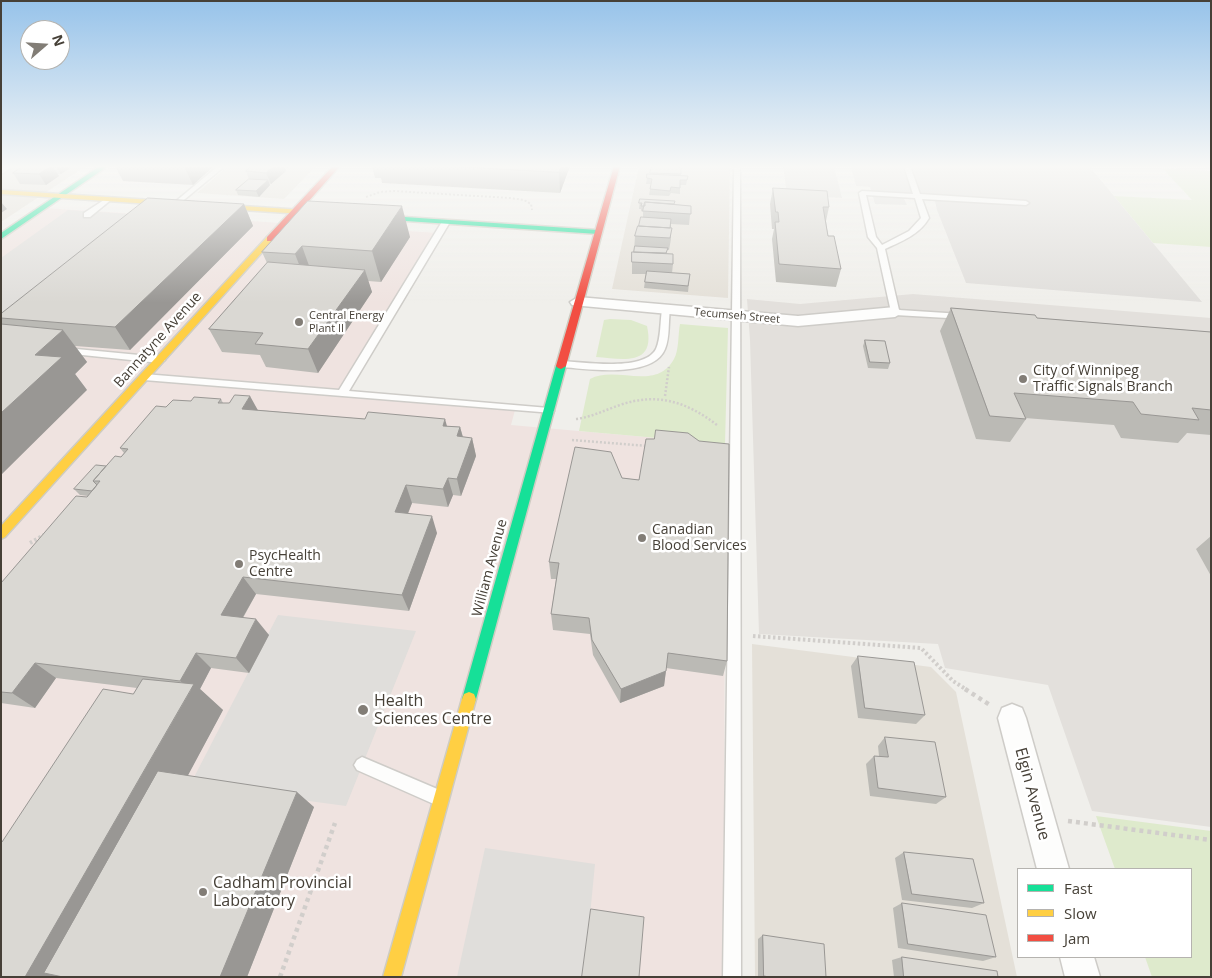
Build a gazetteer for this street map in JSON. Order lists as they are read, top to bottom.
{
  "streets": {
    "street": [
      "Tecumseh Street",
      "Bannatyne Avenue",
      "William Avenue",
      "Elgin Avenue"
    ]
  },
  "crossings": [
    ["Tecumseh Street", "William Avenue"]
  ],
  "places": [
    "Central Energy Plant II",
    "City of Winnipeg Traffic Signals Branch",
    "Canadian Blood Services",
    "PsycHealth Centre",
    "Health Sciences Centre",
    "Cadham Provincial Laboratory"
  ],
  "legend": ["Fast", "Slow", "Jam"],
  "north": "right"
}
